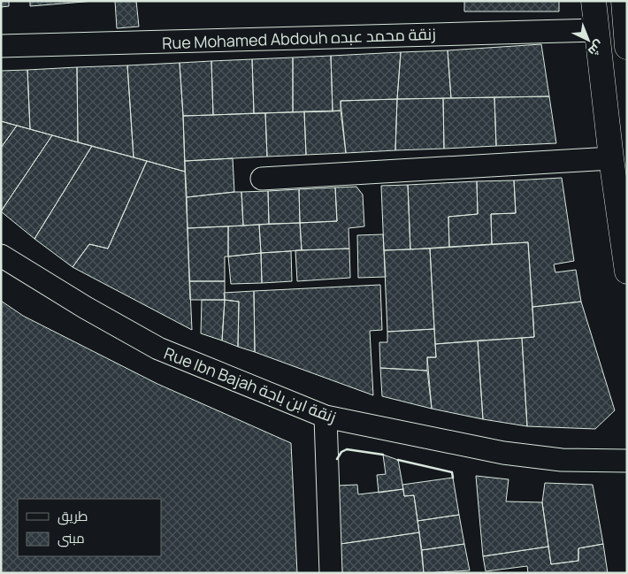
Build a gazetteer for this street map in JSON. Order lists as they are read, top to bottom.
{
  "streets": {
    "street": ["Rue Mohamed Abdouh زنقة محمد عبده", "Rue Ibn Bajah زنقة ابن باجة"]
  },
  "legend": ["طريق", "مبنى"],
  "north": "bottom right"
}
